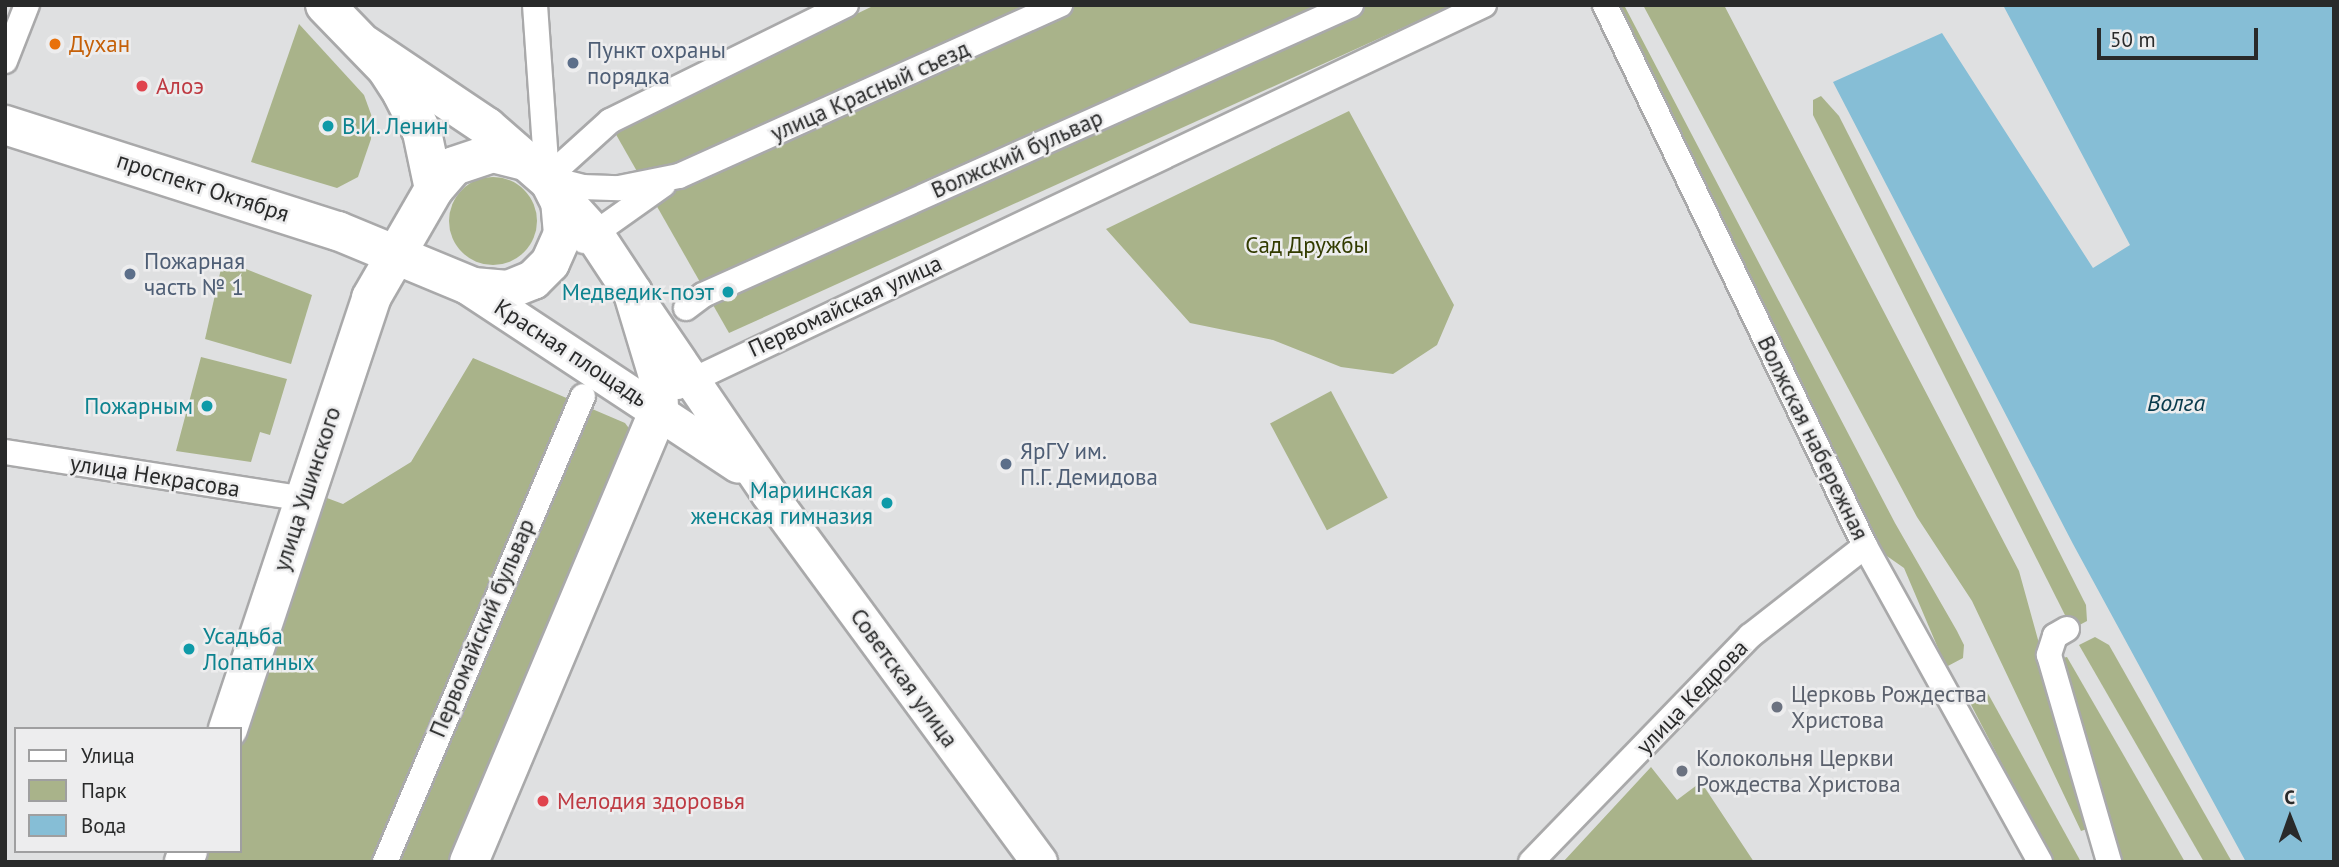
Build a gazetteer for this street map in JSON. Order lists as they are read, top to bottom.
{
  "streets": {
    "main road": [
      "проспект Октября",
      "Первомайская улица",
      "Красная площадь",
      "улица Ушинского"
    ],
    "street": [
      "улица Красный съезд",
      "Волжский бульвар",
      "Волжская набережная",
      "улица Некрасова",
      "Первомайский бульвар",
      "Советская улица",
      "улица Кедрова"
    ]
  },
  "crossings": [
    ["улица Красный съезд", "Красная площадь"],
    ["проспект Октября", "Красная площадь"],
    ["проспект Октября", "улица Ушинского"],
    ["Первомайская улица", "Красная площадь"],
    ["Первомайская улица", "Советская улица"],
    ["Красная площадь", "улица Ушинского"],
    ["Красная площадь", "Советская улица"],
    ["Волжская набережная", "улица Кедрова"],
    ["улица Некрасова", "улица Ушинского"]
  ],
  "water": ["Волга"],
  "parks": ["Сад Дружбы"],
  "places": [
    "Духан",
    "Пункт охраны порядка",
    "Алоэ",
    "В.И. Ленин",
    "Пожарная часть № 1",
    "Медведик-поэт",
    "Пожарным",
    "ЯрГУ им. П.Г. Демидова",
    "Мариинская женская гимназия",
    "Усадьба Лопатиных",
    "Церковь Рождества Христова",
    "Колокольня Церкви Рождества Христова",
    "Мелодия здоровья"
  ],
  "legend": ["Улица", "Парк", "Вода"],
  "scale_bar": "50 m",
  "north": "top"
}
